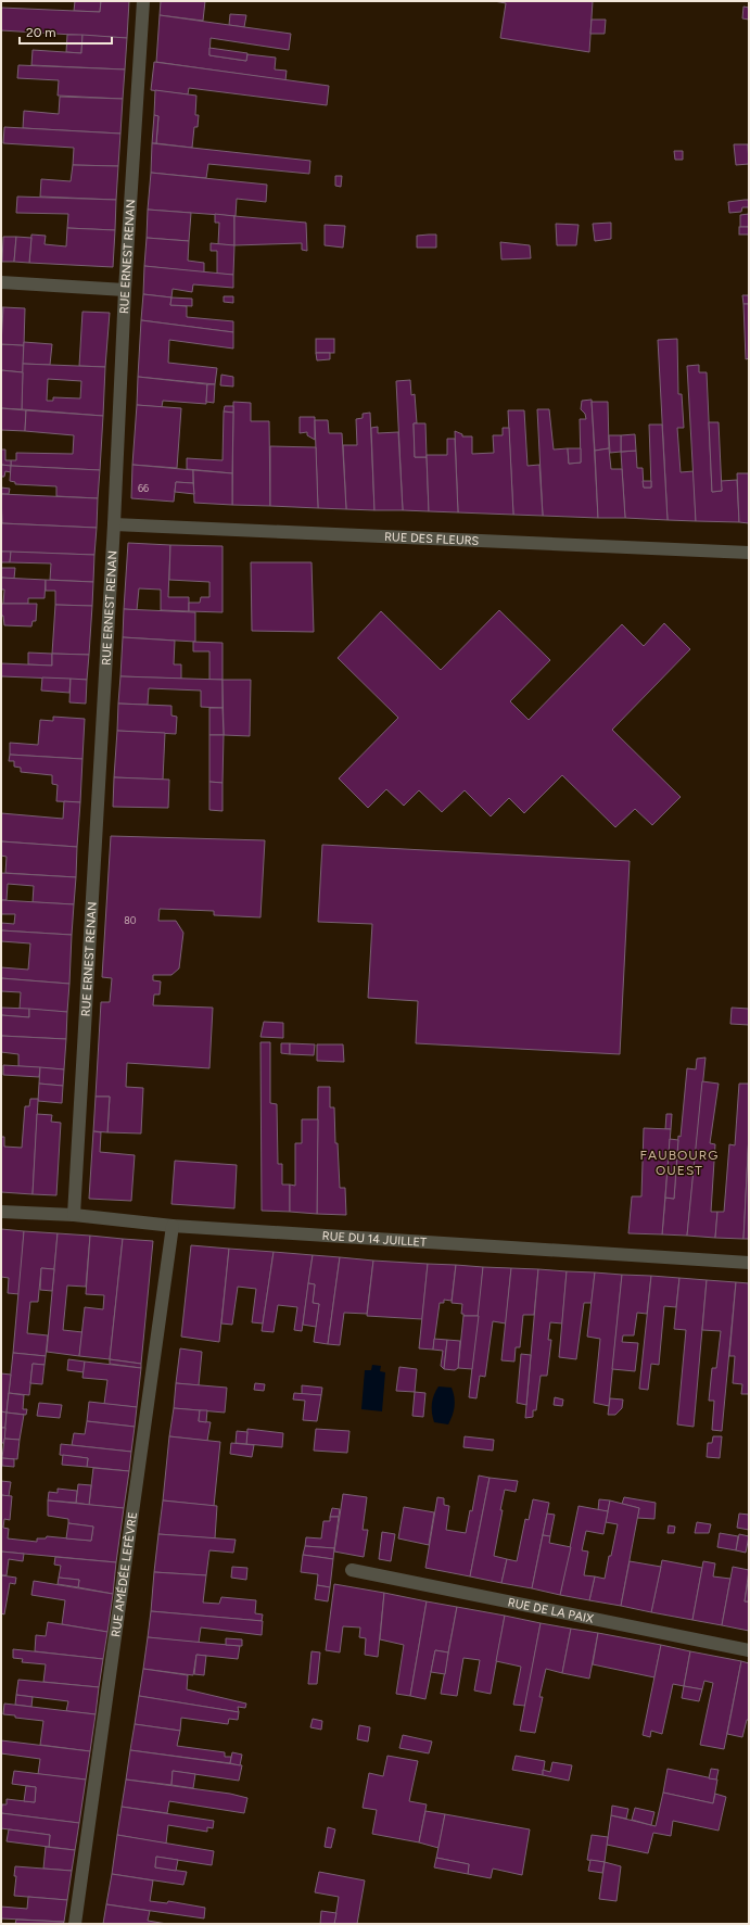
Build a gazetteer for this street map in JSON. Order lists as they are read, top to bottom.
{
  "streets": {
    "street": [
      "RUE ERNEST RENAN",
      "RUE DES FLEURS",
      "RUE DU 14 JUILLET",
      "RUE AMÉDÉE LEFÈVRE",
      "RUE DE LA PAIX"
    ]
  },
  "crossings": [
    ["RUE ERNEST RENAN", "RUE DES FLEURS"],
    ["RUE ERNEST RENAN", "RUE DU 14 JUILLET"],
    ["RUE DU 14 JUILLET", "RUE AMÉDÉE LEFÈVRE"]
  ],
  "districts": ["FAUBOURG OUEST"],
  "house_numbers": ["66", "80"],
  "scale_bar": "20 m"
}
